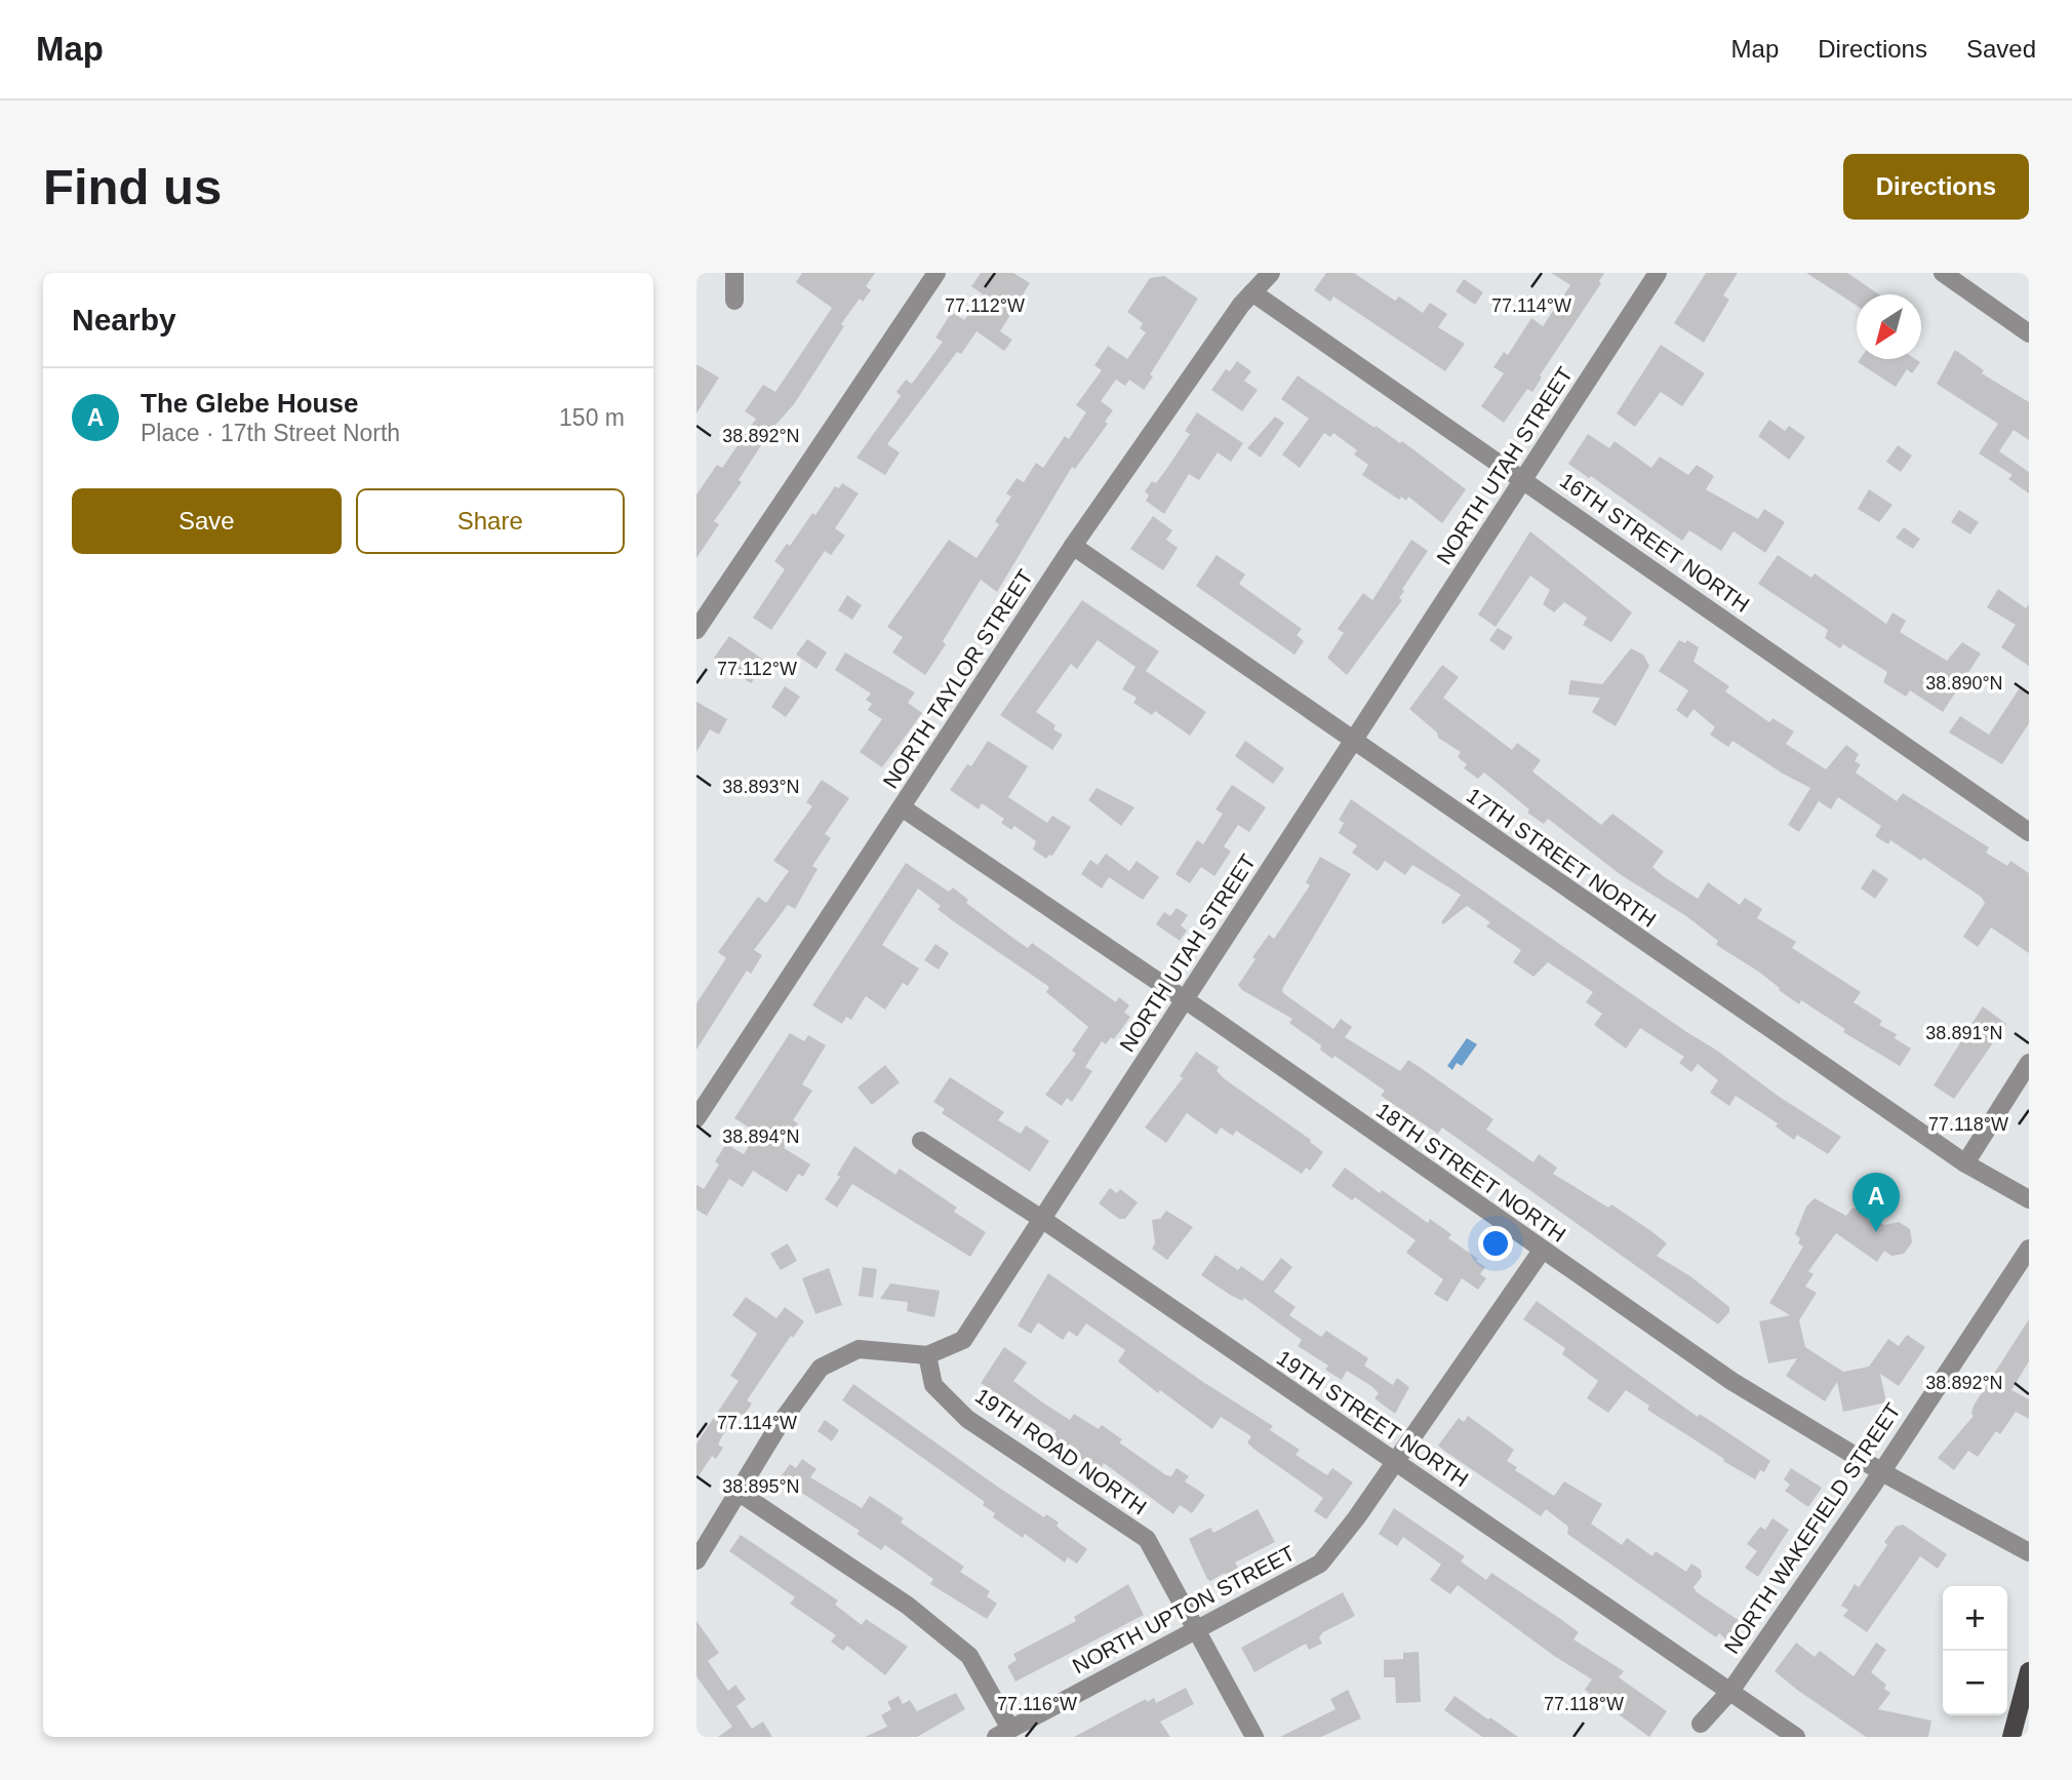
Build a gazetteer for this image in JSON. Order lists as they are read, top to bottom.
{
  "streets": {
    "street": [
      "NORTH UTAH STREET",
      "16TH STREET NORTH",
      "NORTH TAYLOR STREET",
      "17TH STREET NORTH",
      "18TH STREET NORTH",
      "19TH STREET NORTH",
      "19TH ROAD NORTH",
      "NORTH WAKEFIELD STREET",
      "NORTH UPTON STREET"
    ]
  },
  "crossings": [
    ["NORTH UTAH STREET", "16TH STREET NORTH"],
    ["NORTH UTAH STREET", "17TH STREET NORTH"],
    ["NORTH UTAH STREET", "18TH STREET NORTH"],
    ["NORTH UTAH STREET", "19TH STREET NORTH"],
    ["NORTH UTAH STREET", "19TH ROAD NORTH"],
    ["16TH STREET NORTH", "NORTH TAYLOR STREET"],
    ["NORTH TAYLOR STREET", "17TH STREET NORTH"],
    ["NORTH TAYLOR STREET", "18TH STREET NORTH"],
    ["18TH STREET NORTH", "NORTH WAKEFIELD STREET"],
    ["18TH STREET NORTH", "NORTH UPTON STREET"],
    ["19TH STREET NORTH", "NORTH WAKEFIELD STREET"],
    ["19TH STREET NORTH", "NORTH UPTON STREET"],
    ["19TH ROAD NORTH", "NORTH UPTON STREET"]
  ],
  "north": "bottom left",
  "page": {
    "header": "Map",
    "nav": ["Map", "Directions", "Saved"],
    "buttons": [
      "Directions",
      ["Save", "Share"]
    ],
    "title": "Find us",
    "heading": "Nearby",
    "list": [
      {
        "mark": "A",
        "name": "The Glebe House",
        "note": "Place · 17th Street North",
        "value": "150 m"
      }
    ],
    "pins": "A",
    "map_buttons": ["+", "−"]
  },
  "coordinates": [
    "77.112°W",
    "77.114°W",
    "38.892°N",
    "38.890°N",
    "38.893°N",
    "38.891°N",
    "77.118°W",
    "38.894°N",
    "38.895°N",
    "77.116°W"
  ]
}
